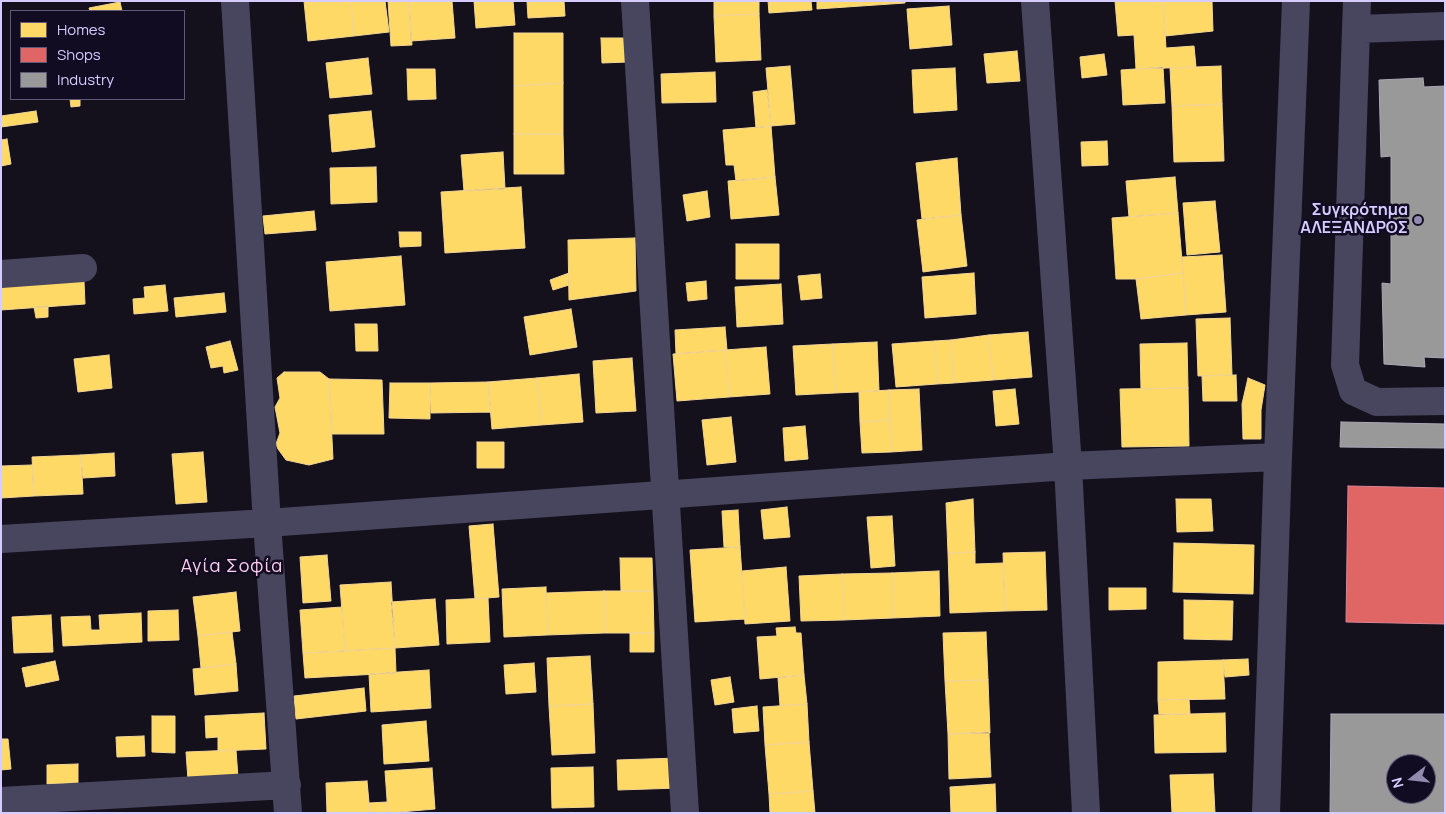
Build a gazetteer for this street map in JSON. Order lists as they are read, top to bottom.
{
  "districts": ["Αγία Σοφία"],
  "places": ["Συγκρότημα ΑΛΕΞΑΝΔΡΟΣ"],
  "legend": ["Homes", "Shops", "Industry"],
  "north": "left"
}
